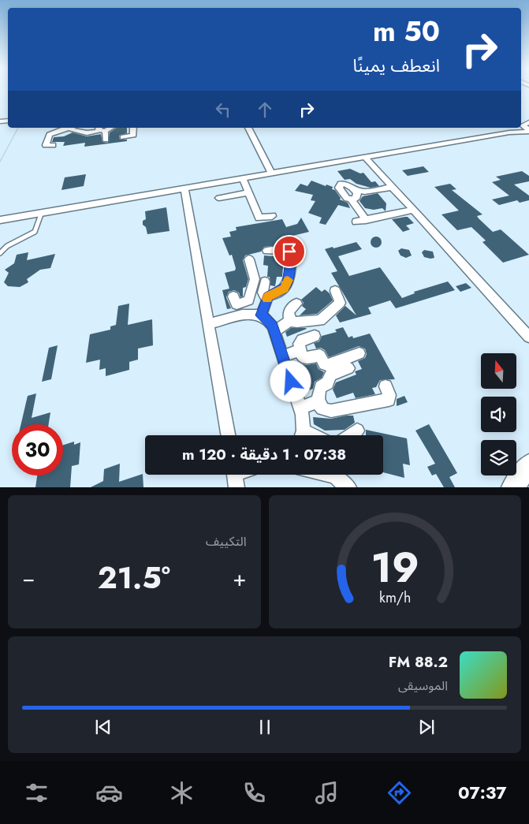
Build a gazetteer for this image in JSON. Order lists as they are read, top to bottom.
{
  "north": "top",
  "page": {
    "turn": ["50 m", "انعطف يمينًا"],
    "limit": "30",
    "trip": "07:38 · 1 دقيقة · 120 m",
    "tile": "التكييف",
    "heat": ["−", "21.5°", "+"],
    "song": ["88.2 FM", "الموسيقى"],
    "tabs": "07:37",
    "gauge": ["19", "km/h"]
  }
}
